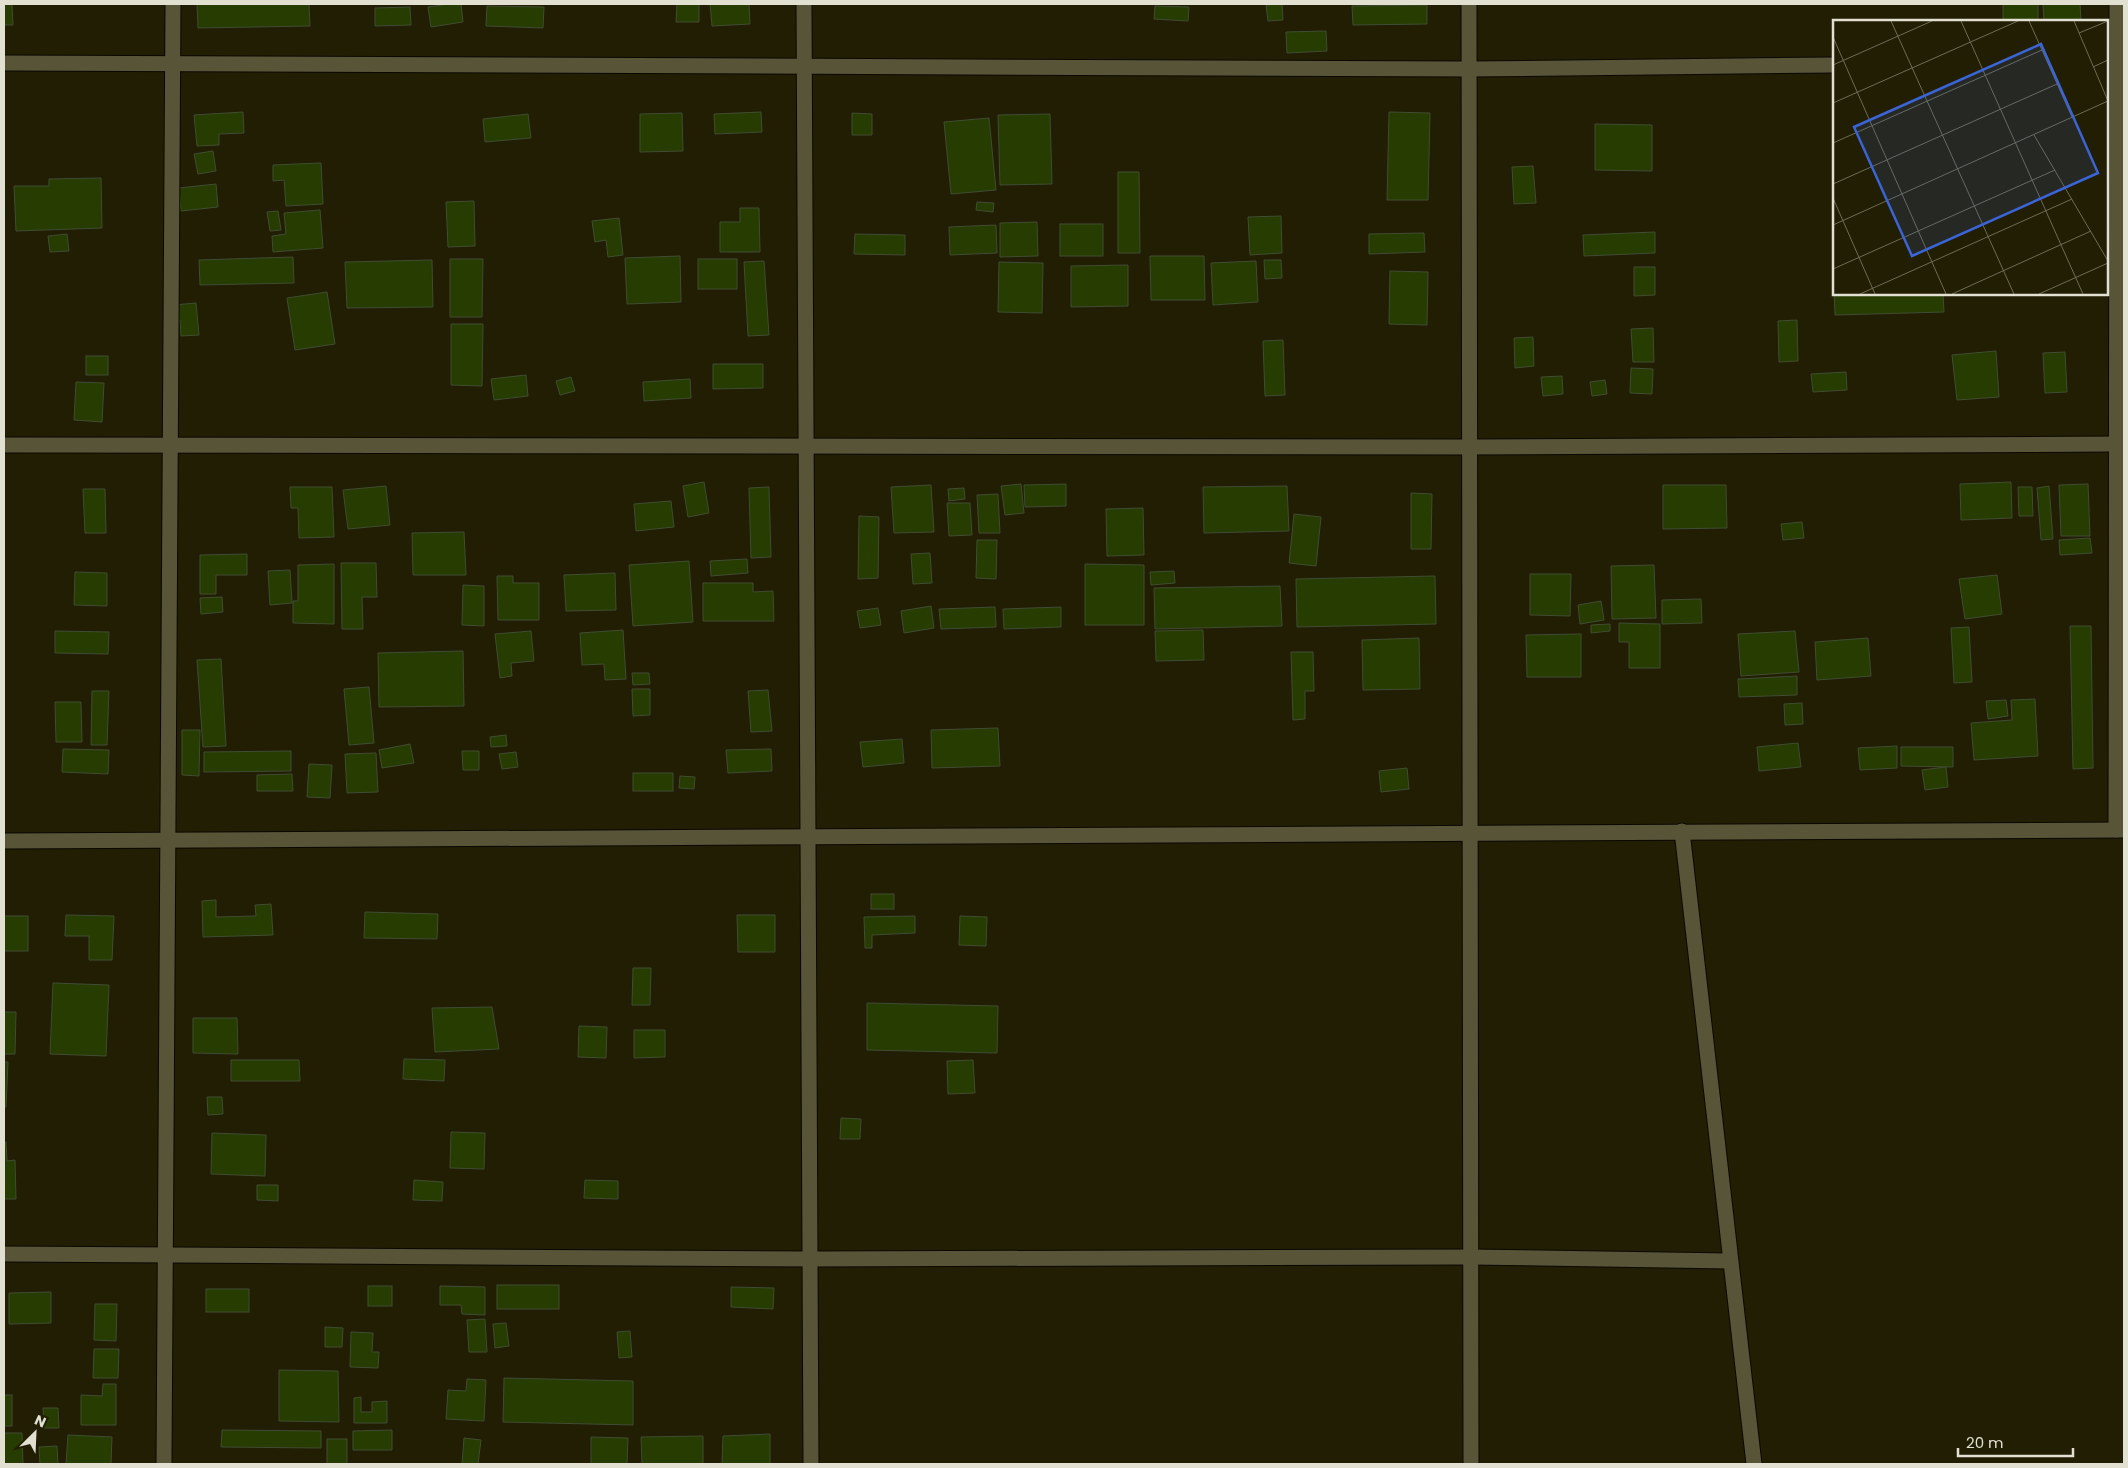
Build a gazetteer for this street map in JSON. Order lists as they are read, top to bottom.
{
  "scale_bar": "20 m",
  "north": "top right"
}
